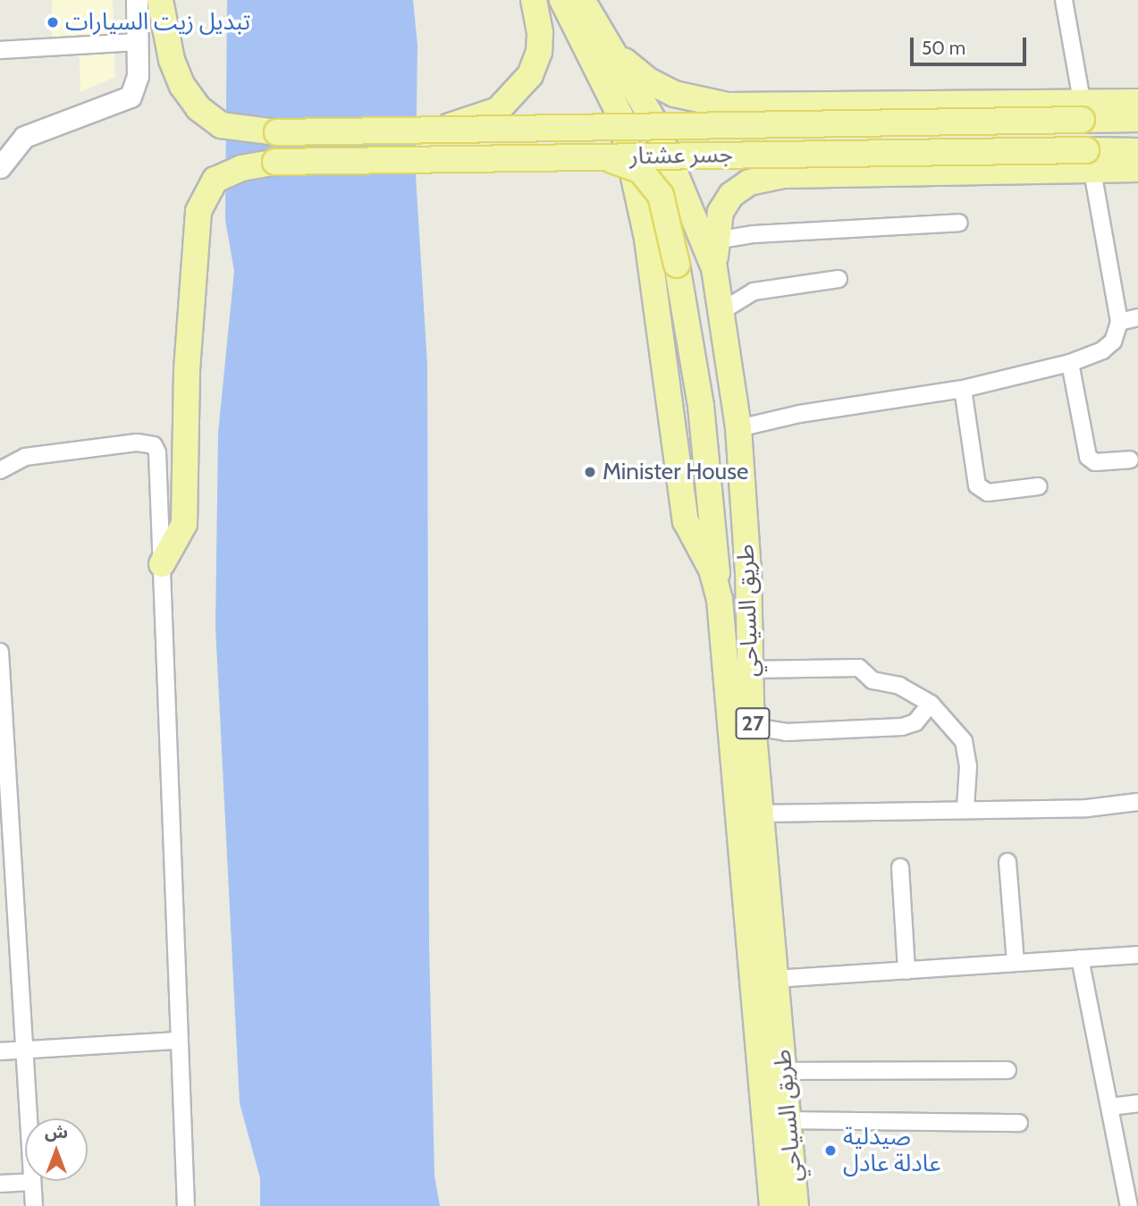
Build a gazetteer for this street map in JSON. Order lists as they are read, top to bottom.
{
  "streets": {
    "main road": ["جسر عشتار", "طريق السياحي", "27"]
  },
  "places": ["تبديل زيت السيارات", "Minister House", "صيدلية عادلة عادل"],
  "scale_bar": "50 m",
  "north": "top"
}
